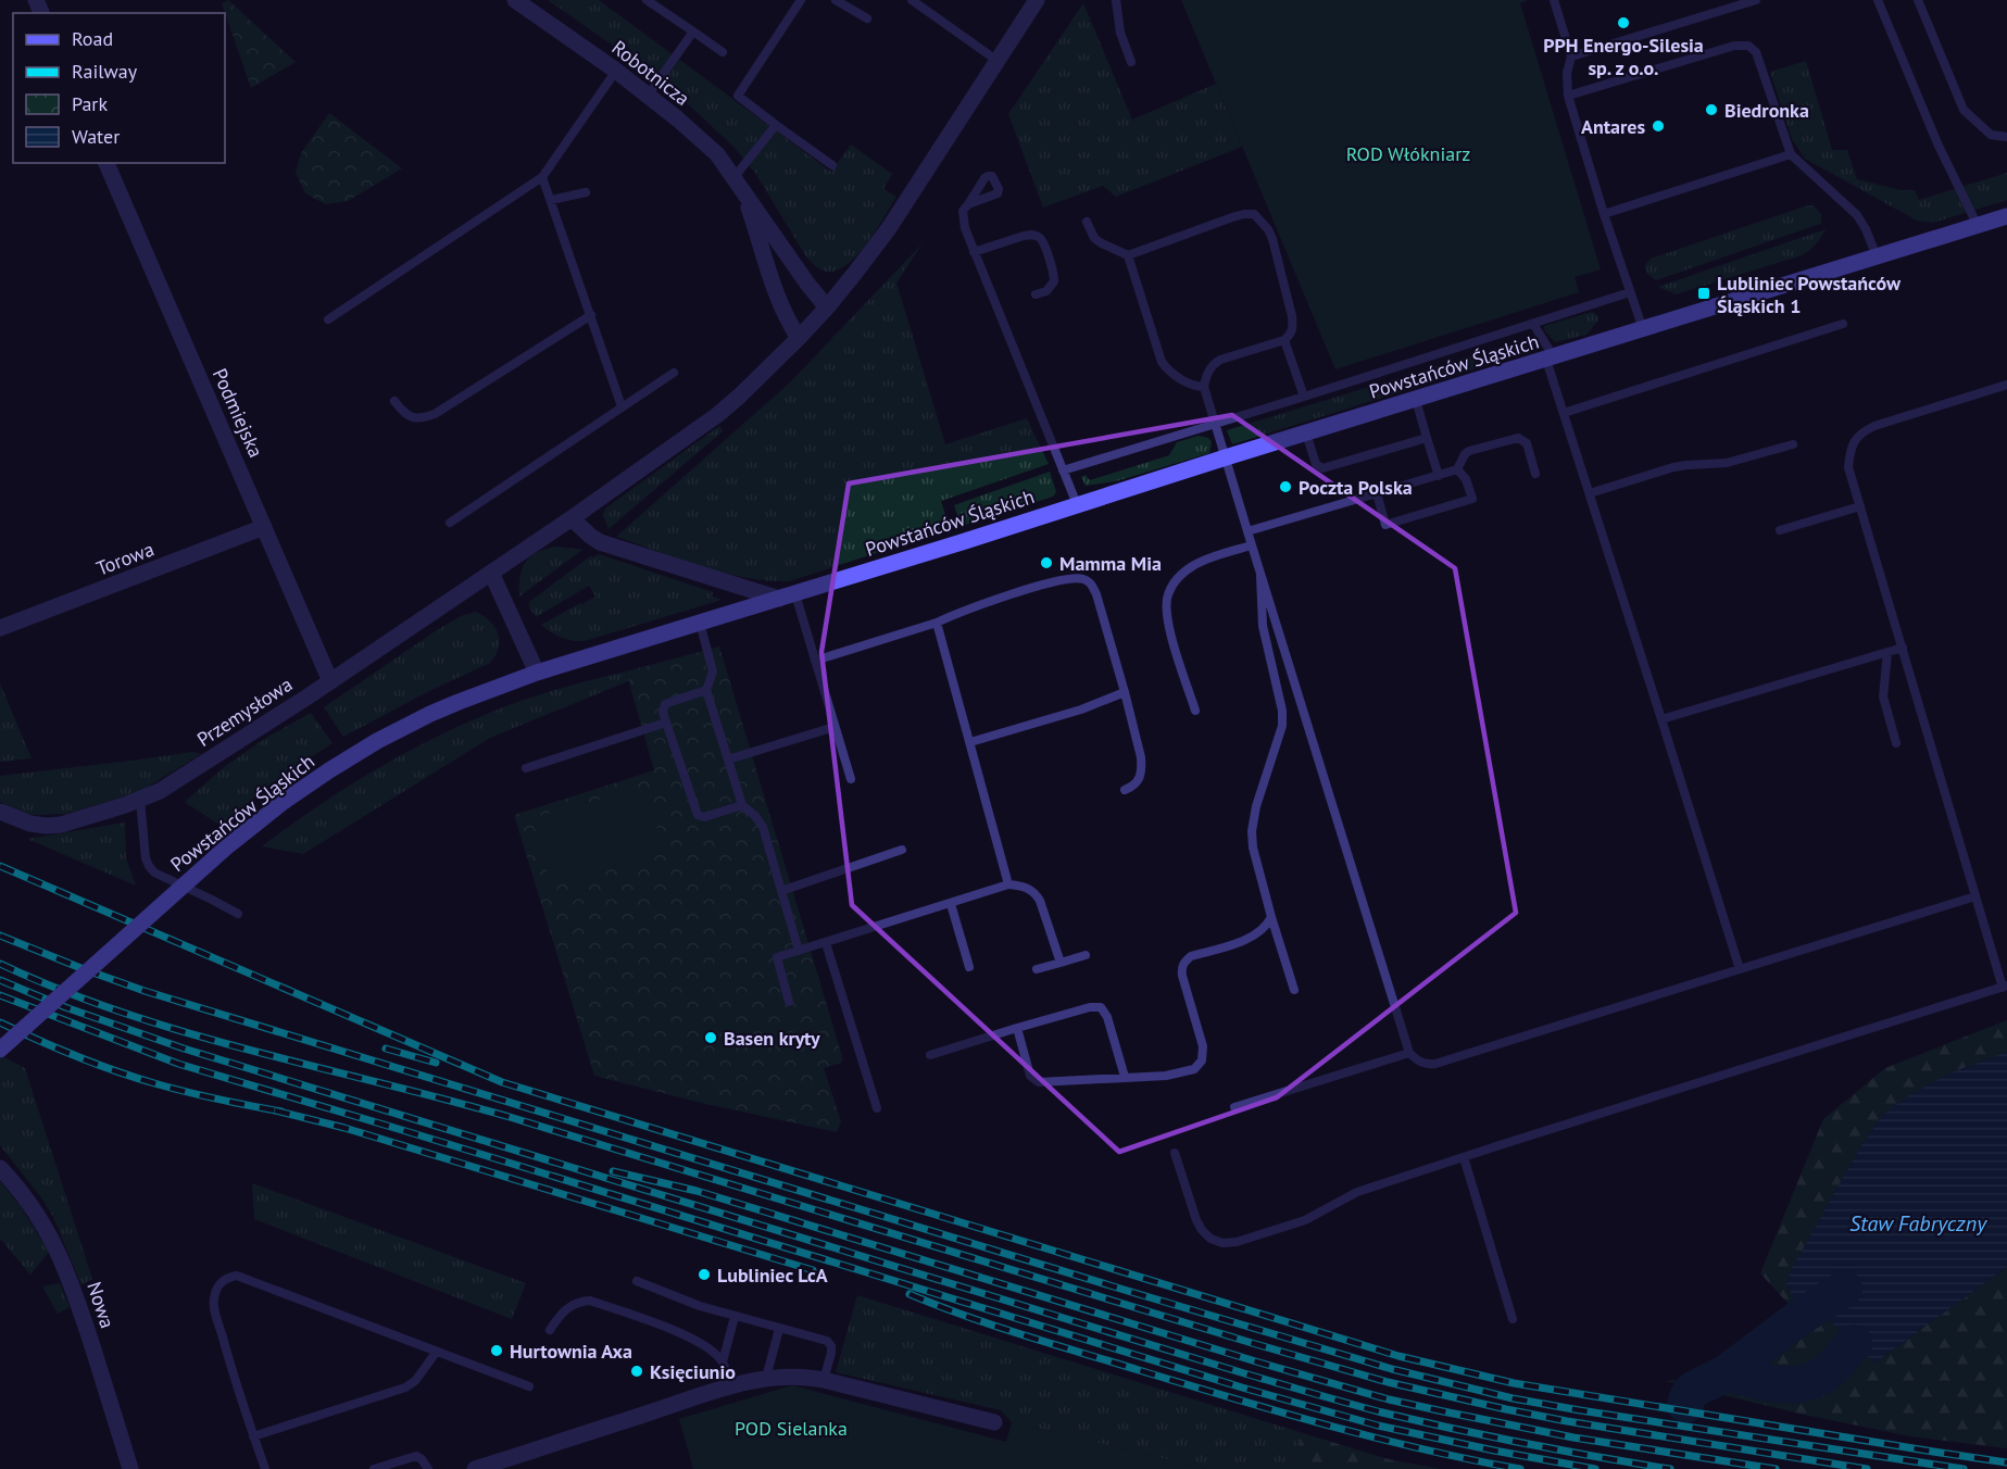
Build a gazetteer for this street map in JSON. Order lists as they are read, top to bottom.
{
  "streets": {
    "main road": ["Powstańców Śląskich"],
    "street": [
      "Robotnicza",
      "Podmiejska",
      "Torowa",
      "Przemysłowa",
      "Nowa"
    ]
  },
  "crossings": [
    ["Robotnicza", "Przemysłowa"],
    ["Podmiejska", "Torowa"],
    ["Podmiejska", "Przemysłowa"]
  ],
  "water": ["Staw Fabryczny"],
  "parks": ["ROD Włókniarz", "POD Sielanka"],
  "places": {
    "other": [
      "PPH Energo-Silesia sp. z o.o.",
      "Biedronka",
      "Antares",
      "Poczta Polska",
      "Mamma Mia",
      "Basen kryty",
      "Lubliniec LcA",
      "Hurtownia Axa",
      "Księciunio"
    ],
    "transit": ["Lubliniec Powstańców Śląskich 1"]
  },
  "legend": [
    "Road",
    "Railway",
    "Park",
    "Water"
  ]
}
